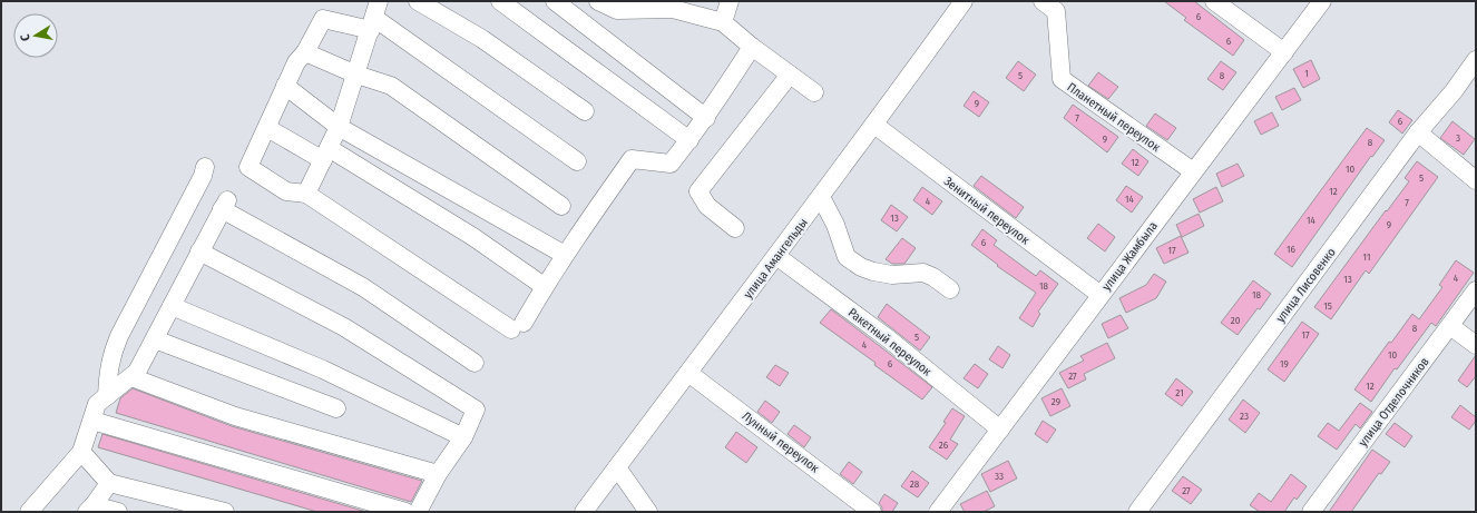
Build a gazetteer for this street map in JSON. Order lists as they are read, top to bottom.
{
  "streets": {
    "street": [
      "Планетный переулок",
      "Зенитный переулок",
      "улица Жамбыла",
      "улица Амангельды",
      "улица Лисовенко",
      "Ракетный переулок",
      "улица Отделочников",
      "Лунный переулок"
    ]
  },
  "crossings": [
    ["Планетный переулок", "улица Жамбыла"],
    ["Зенитный переулок", "улица Жамбыла"],
    ["Зенитный переулок", "улица Амангельды"],
    ["улица Жамбыла", "Ракетный переулок"],
    ["улица Амангельды", "Ракетный переулок"],
    ["улица Амангельды", "Лунный переулок"]
  ],
  "house_numbers": [
    "6",
    "6",
    "1",
    "5",
    "8",
    "9",
    "7",
    "6",
    "3",
    "9",
    "8",
    "12",
    "10",
    "5",
    "12",
    "14",
    "4",
    "7",
    "13",
    "14",
    "9",
    "6",
    "16",
    "17",
    "11",
    "4",
    "13",
    "18",
    "18",
    "15",
    "20",
    "8",
    "17",
    "5",
    "4",
    "10",
    "6",
    "19",
    "27",
    "12",
    "21",
    "29",
    "23",
    "26",
    "33",
    "28",
    "27"
  ],
  "north": "left"
}
